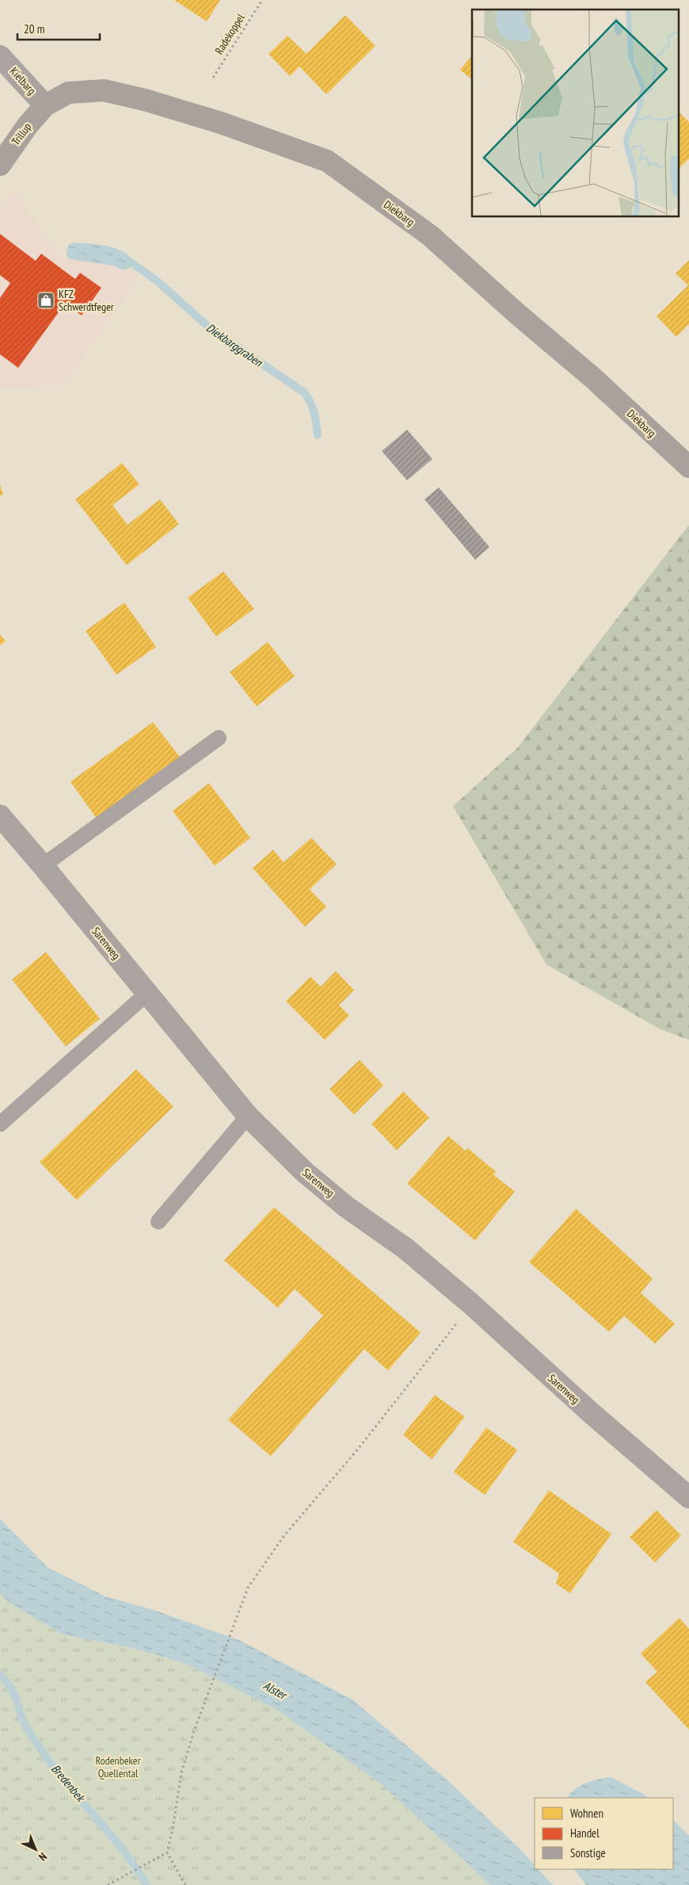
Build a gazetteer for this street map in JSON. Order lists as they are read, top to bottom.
{
  "streets": {
    "street": [
      "Kielbarg",
      "Trillup",
      "Diekbarg",
      "Sarenweg"
    ],
    "path": ["Radekoppel"]
  },
  "crossings": [
    ["Kielbarg", "Trillup"],
    ["Kielbarg", "Diekbarg"],
    ["Trillup", "Diekbarg"]
  ],
  "water": ["Diekbarggraben", "Alster", "Bredenbek"],
  "parks": ["Rodenbeker Quellental"],
  "places": {
    "shop": ["KFZ Schwerdtfeger"]
  },
  "legend": ["Wohnen", "Handel", "Sonstige"],
  "scale_bar": "20 m",
  "north": "bottom right"
}
